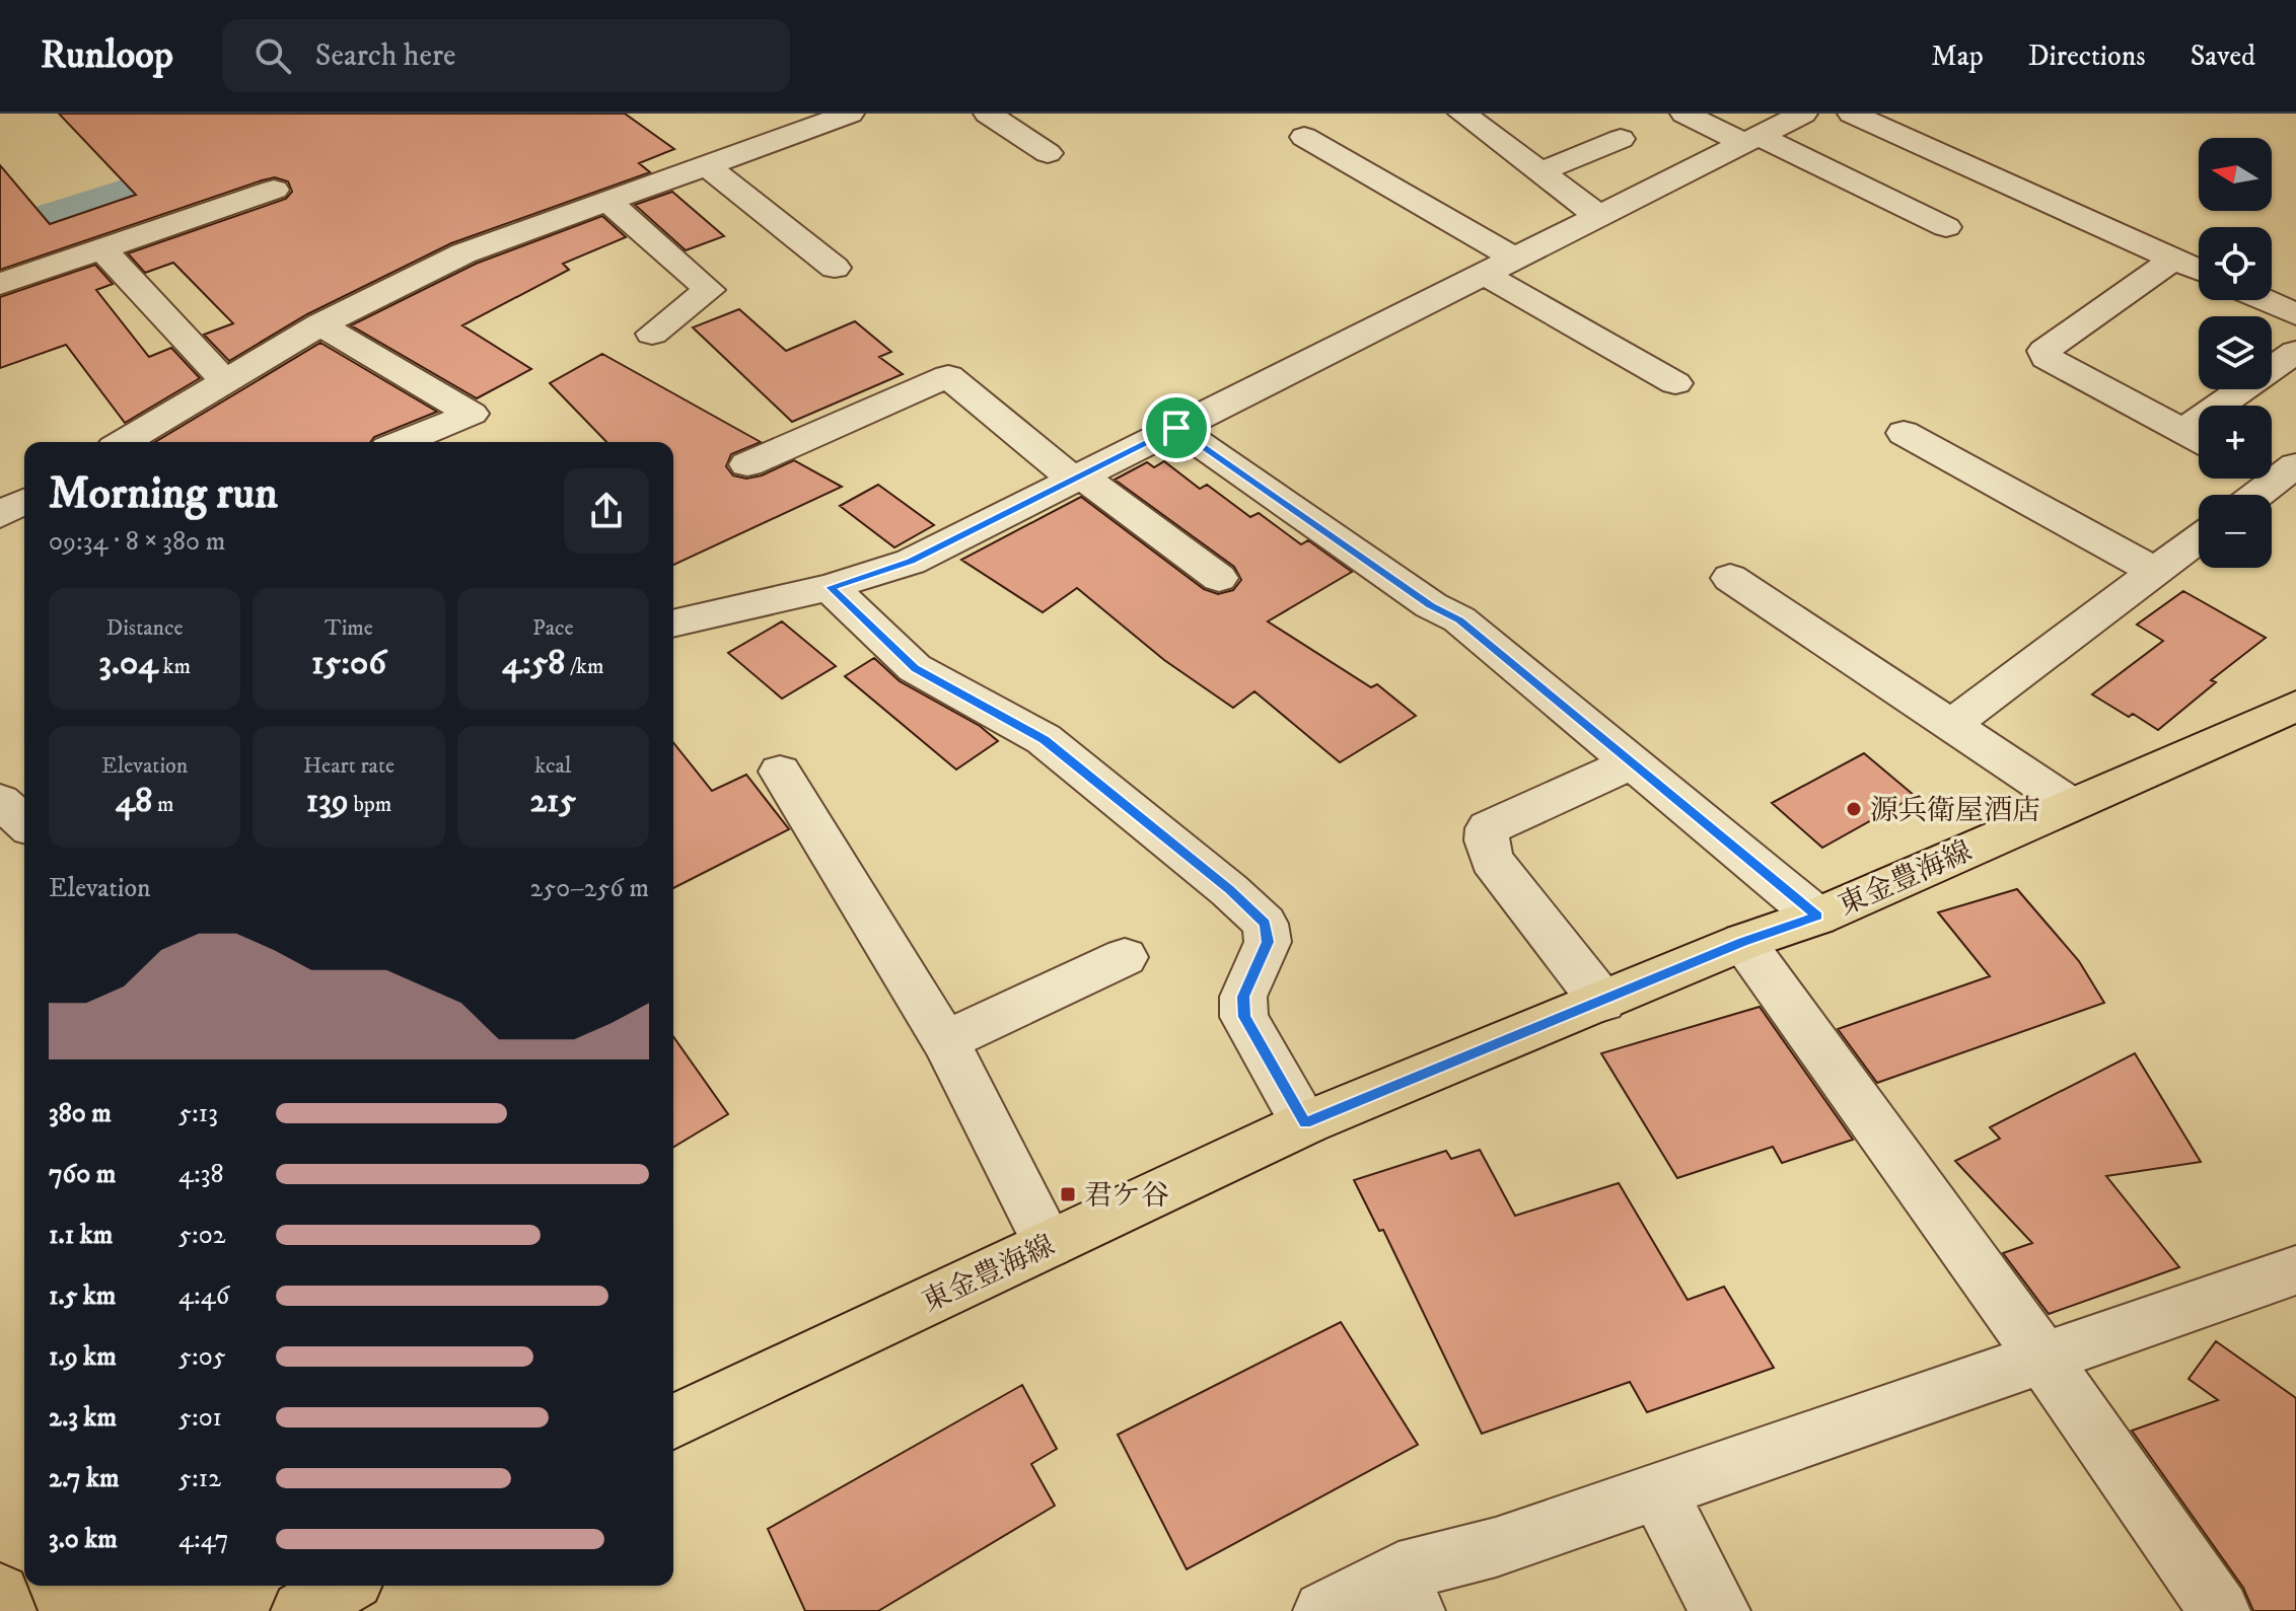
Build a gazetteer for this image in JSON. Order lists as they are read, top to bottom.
{
  "streets": {
    "main road": ["東金豊海線"]
  },
  "places": {
    "other": ["源兵衛屋酒店"],
    "transit": ["君ケ谷"]
  },
  "north": "left",
  "page": {
    "header": "Runloop",
    "search": "Search here",
    "nav": ["Map", "Directions", "Saved"],
    "map_buttons": ["+", "−"],
    "heading": ["Morning run", "09:34 · 8 × 380 m"],
    "stats": [
      ["Distance", "3.04 km"],
      ["Time", "15:06"],
      ["Pace", "4:58 /km"],
      ["Elevation", "48 m"],
      ["Heart rate", "139 bpm"],
      ["kcal", "215"]
    ],
    "chart": ["Elevation", "250–256 m"],
    "list": [
      {
        "name": "380 m",
        "note": "5:13"
      },
      {
        "name": "760 m",
        "note": "4:38"
      },
      {
        "name": "1.1 km",
        "note": "5:02"
      },
      {
        "name": "1.5 km",
        "note": "4:46"
      },
      {
        "name": "1.9 km",
        "note": "5:05"
      },
      {
        "name": "2.3 km",
        "note": "5:01"
      },
      {
        "name": "2.7 km",
        "note": "5:12"
      },
      {
        "name": "3.0 km",
        "note": "4:47"
      }
    ]
  }
}
